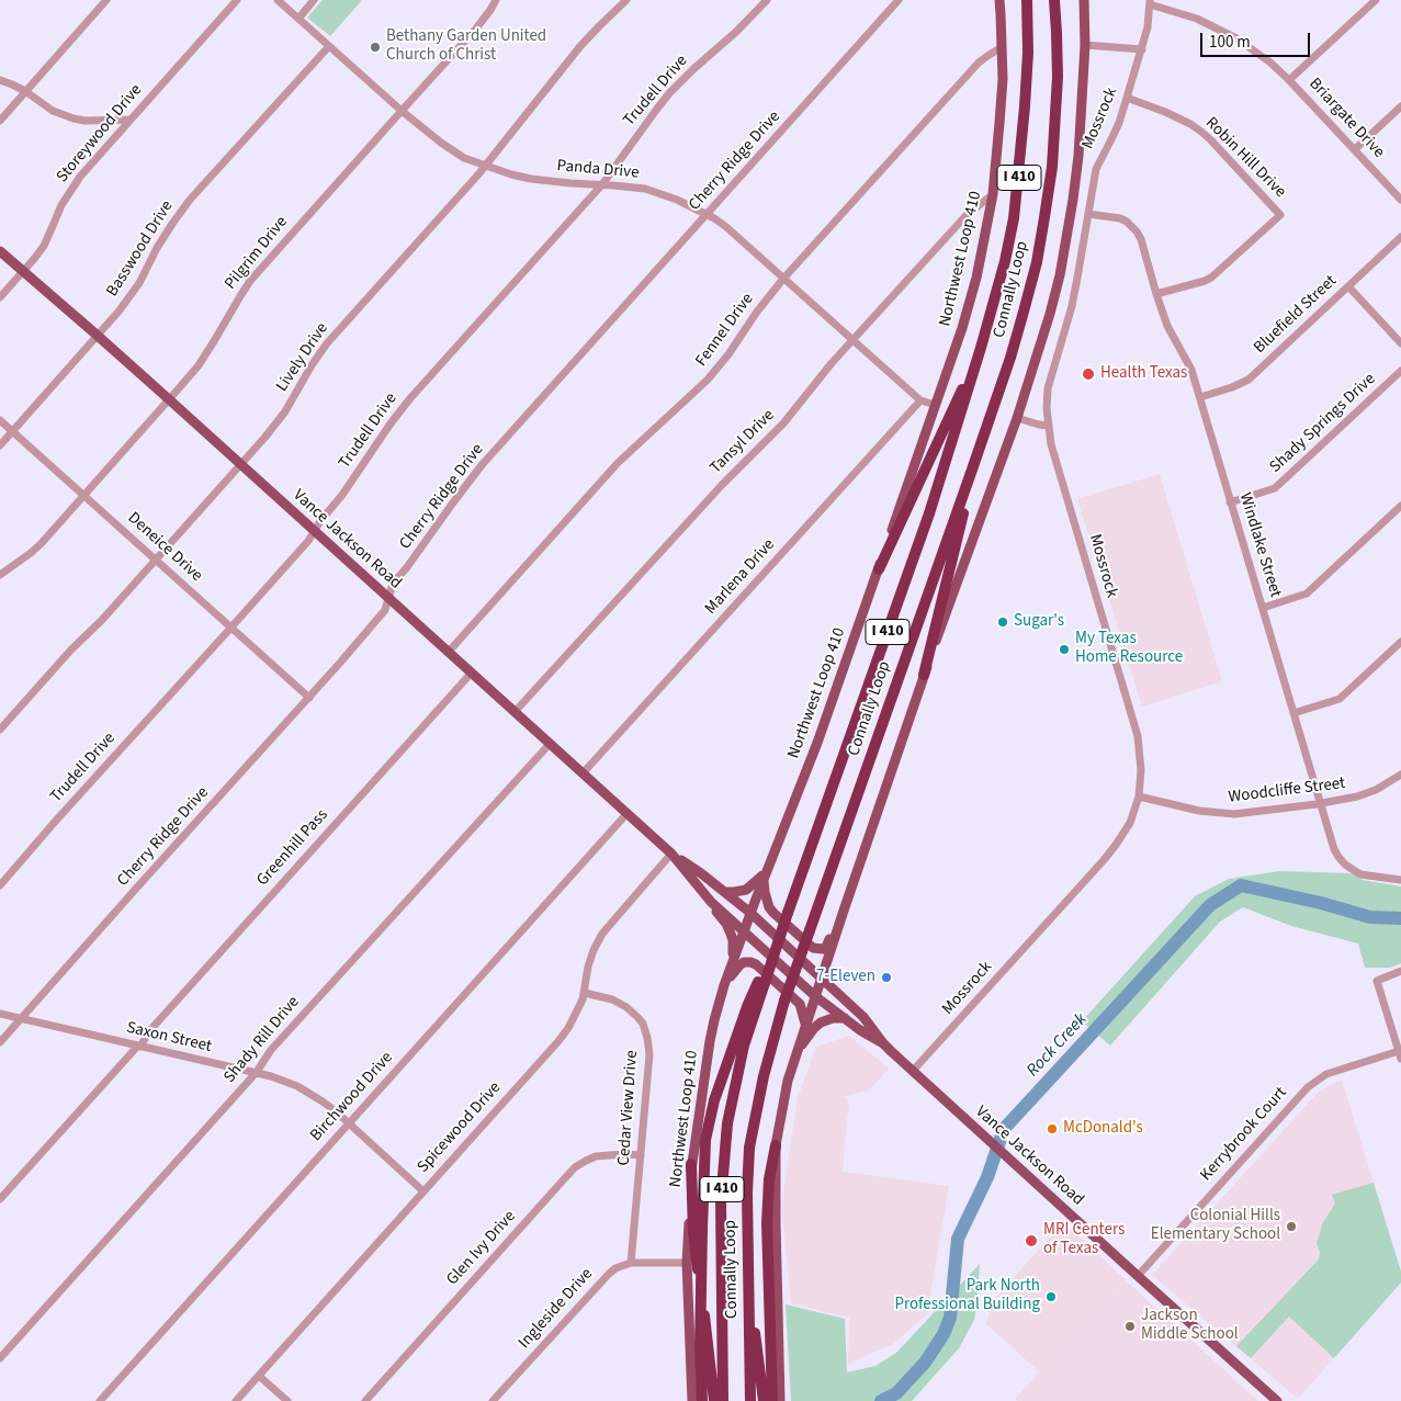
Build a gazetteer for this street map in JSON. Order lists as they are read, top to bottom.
{
  "streets": {
    "highway": ["I 410", "Connally Loop"],
    "main road": ["Northwest Loop 410", "Vance Jackson Road"],
    "street": [
      "Trudell Drive",
      "Mossrock",
      "Briargate Drive",
      "Storeywood Drive",
      "Robin Hill Drive",
      "Cherry Ridge Drive",
      "Panda Drive",
      "Basswood Drive",
      "Pilgrim Drive",
      "Bluefield Street",
      "Fennel Drive",
      "Lively Drive",
      "Shady Springs Drive",
      "Tansyl Drive",
      "Windlake Street",
      "Deneice Drive",
      "Marlena Drive",
      "Woodcliffe Street",
      "Greenhill Pass",
      "Saxon Street",
      "Shady Rill Drive",
      "Birchwood Drive",
      "Cedar View Drive",
      "Spicewood Drive",
      "Kerrybrook Court",
      "Glen Ivy Drive",
      "Ingleside Drive"
    ]
  },
  "crossings": [
    ["Trudell Drive", "Panda Drive"],
    ["Trudell Drive", "Vance Jackson Road"],
    ["Trudell Drive", "Deneice Drive"],
    ["Mossrock", "Briargate Drive"],
    ["Mossrock", "Robin Hill Drive"],
    ["Mossrock", "Vance Jackson Road"],
    ["Mossrock", "Windlake Street"],
    ["Mossrock", "Woodcliffe Street"],
    ["Storeywood Drive", "Vance Jackson Road"],
    ["Robin Hill Drive", "Windlake Street"],
    ["Cherry Ridge Drive", "Panda Drive"],
    ["Cherry Ridge Drive", "Vance Jackson Road"],
    ["Cherry Ridge Drive", "Deneice Drive"],
    ["Cherry Ridge Drive", "Saxon Street"],
    ["Panda Drive", "Basswood Drive"],
    ["Panda Drive", "Pilgrim Drive"],
    ["Panda Drive", "Northwest Loop 410"],
    ["Panda Drive", "Fennel Drive"],
    ["Panda Drive", "Lively Drive"],
    ["Panda Drive", "Tansyl Drive"],
    ["Panda Drive", "Marlena Drive"],
    ["Basswood Drive", "Vance Jackson Road"],
    ["Basswood Drive", "Deneice Drive"],
    ["Pilgrim Drive", "Vance Jackson Road"],
    ["Pilgrim Drive", "Deneice Drive"],
    ["Northwest Loop 410", "Fennel Drive"],
    ["Northwest Loop 410", "Tansyl Drive"],
    ["Northwest Loop 410", "Vance Jackson Road"],
    ["Northwest Loop 410", "Ingleside Drive"],
    ["Bluefield Street", "Windlake Street"],
    ["Fennel Drive", "Vance Jackson Road"],
    ["Lively Drive", "Vance Jackson Road"],
    ["Lively Drive", "Deneice Drive"],
    ["Shady Springs Drive", "Windlake Street"],
    ["Tansyl Drive", "Vance Jackson Road"],
    ["Vance Jackson Road", "Marlena Drive"],
    ["Vance Jackson Road", "Greenhill Pass"],
    ["Vance Jackson Road", "Shady Rill Drive"],
    ["Vance Jackson Road", "Birchwood Drive"],
    ["Vance Jackson Road", "Spicewood Drive"],
    ["Vance Jackson Road", "Kerrybrook Court"],
    ["Windlake Street", "Woodcliffe Street"],
    ["Greenhill Pass", "Saxon Street"],
    ["Saxon Street", "Shady Rill Drive"],
    ["Saxon Street", "Birchwood Drive"],
    ["Saxon Street", "Spicewood Drive"],
    ["Cedar View Drive", "Spicewood Drive"],
    ["Cedar View Drive", "Glen Ivy Drive"],
    ["Cedar View Drive", "Ingleside Drive"]
  ],
  "water": ["Rock Creek"],
  "places": [
    "Bethany Garden United Church of Christ",
    "Health Texas",
    "Sugar's",
    "My Texas Home Resource",
    "7-Eleven",
    "McDonald's",
    "Colonial Hills Elementary School",
    "MRI Centers of Texas",
    "Park North Professional Building",
    "Jackson Middle School"
  ],
  "scale_bar": "100 m"
}
